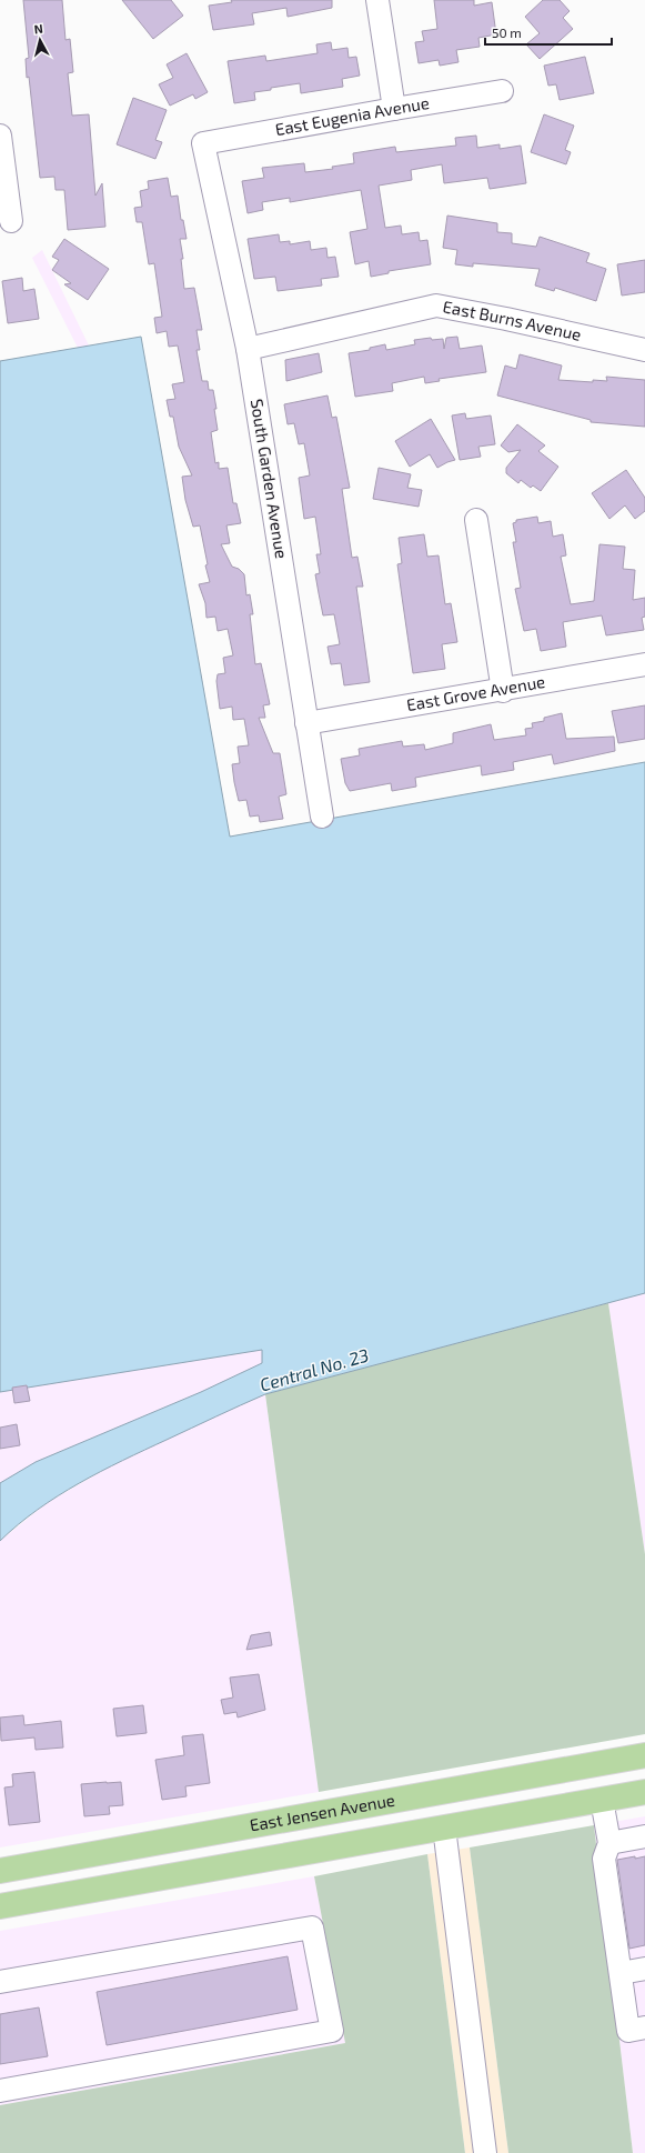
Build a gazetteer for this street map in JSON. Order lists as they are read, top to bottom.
{
  "streets": {
    "main road": ["East Jensen Avenue"],
    "street": [
      "East Eugenia Avenue",
      "East Burns Avenue",
      "South Garden Avenue",
      "East Grove Avenue"
    ]
  },
  "crossings": [
    ["East Eugenia Avenue", "South Garden Avenue"],
    ["East Burns Avenue", "South Garden Avenue"],
    ["South Garden Avenue", "East Grove Avenue"]
  ],
  "water": ["Central No. 23"],
  "scale_bar": "50 m",
  "north": "top"
}
